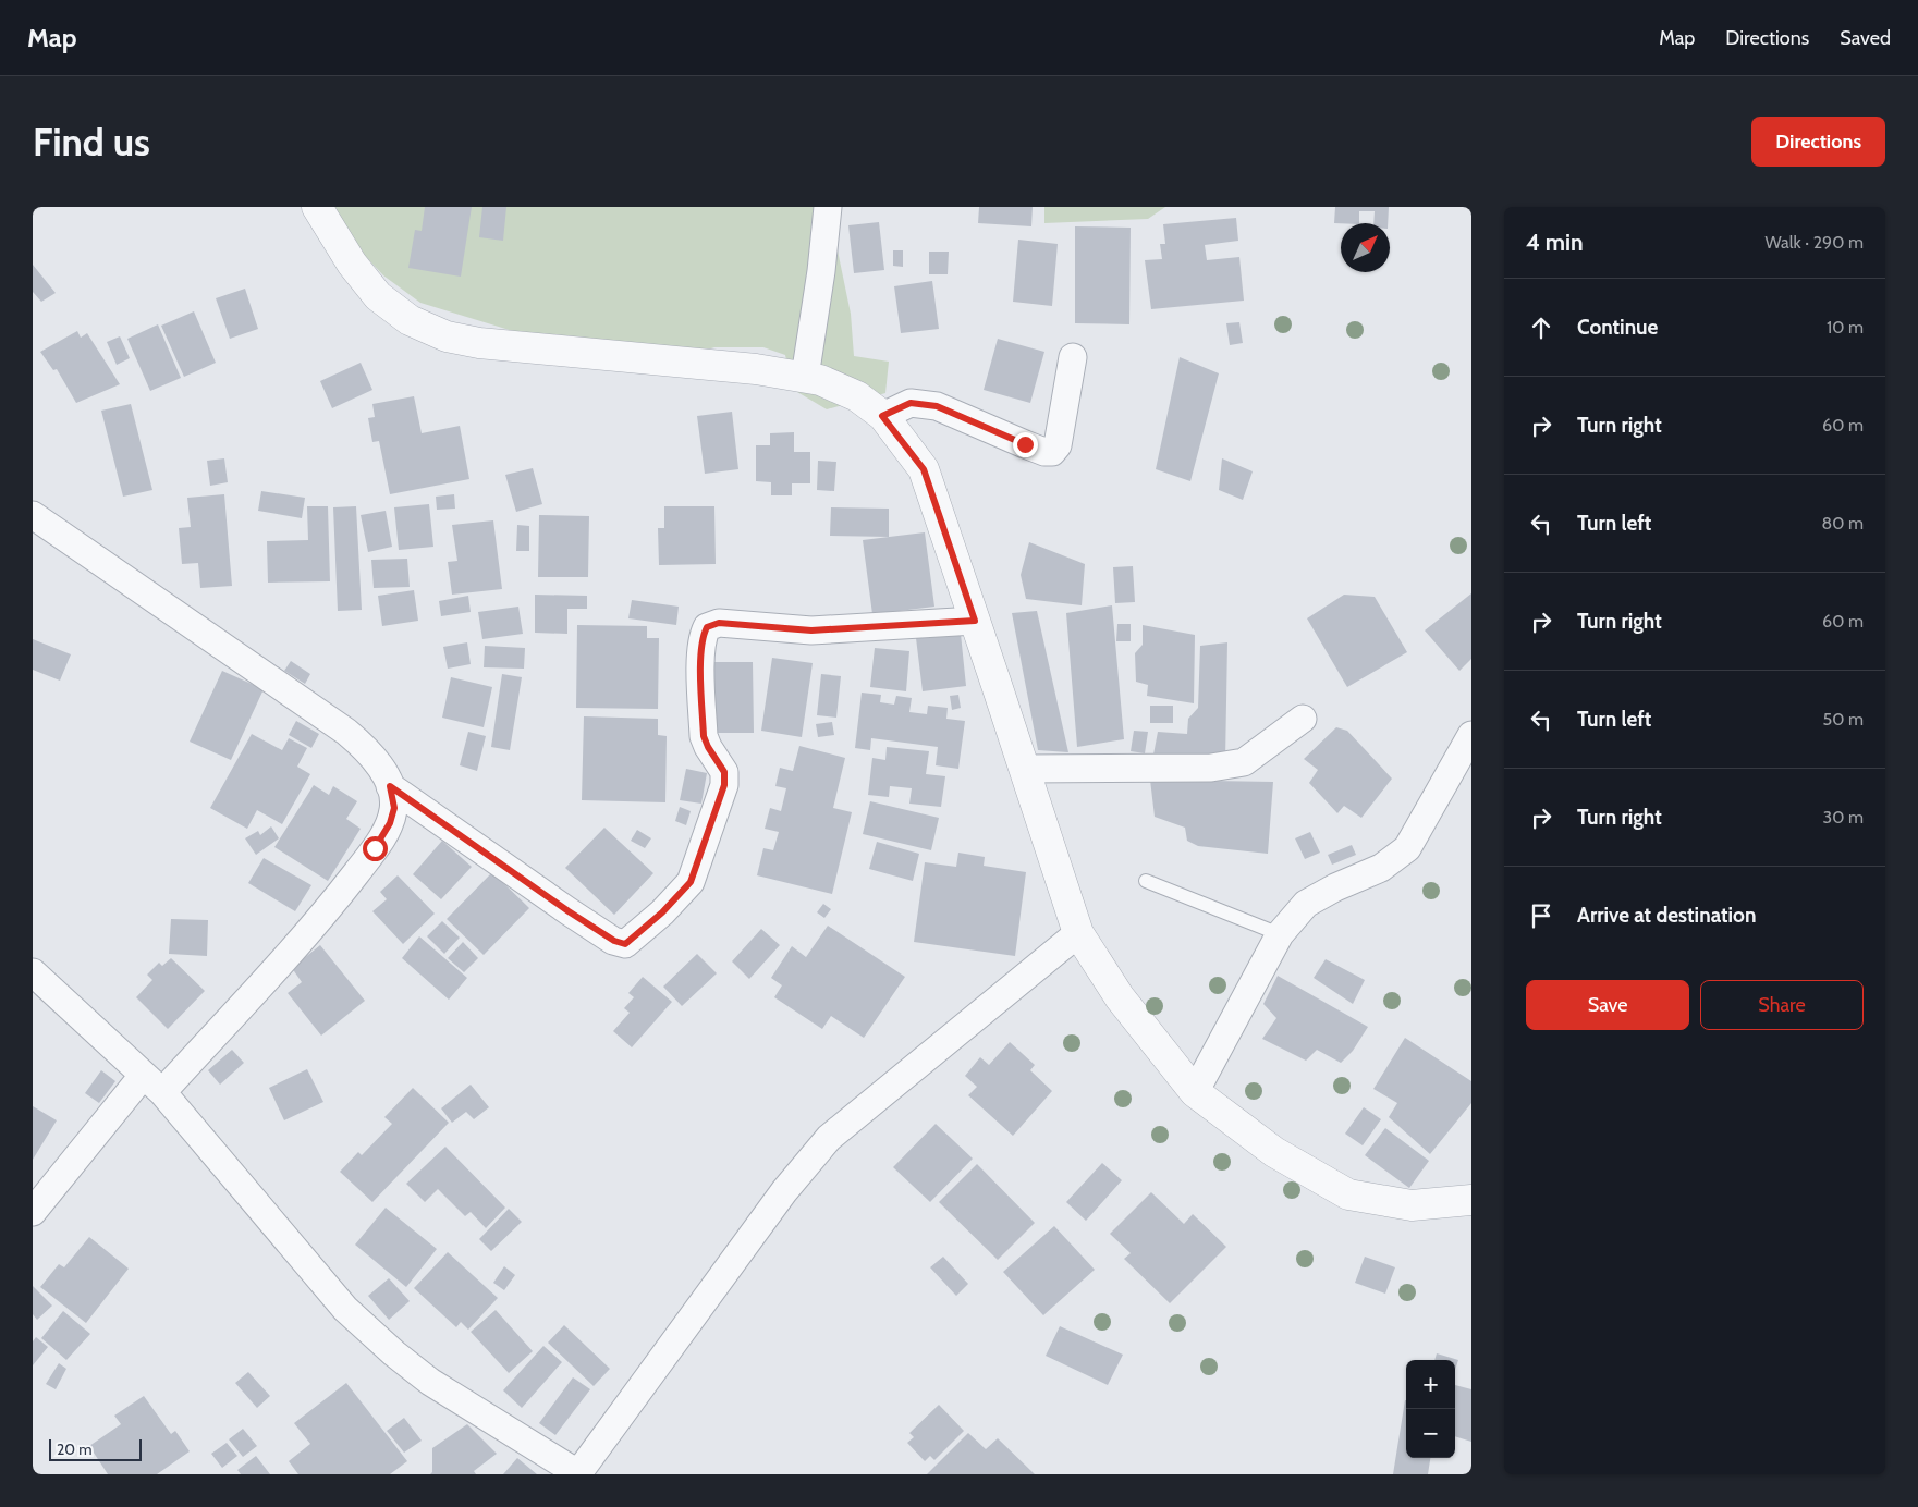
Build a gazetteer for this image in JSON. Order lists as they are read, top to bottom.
{
  "scale_bar": "20 m",
  "north": "top right",
  "page": {
    "header": "Map",
    "nav": ["Map", "Directions", "Saved"],
    "buttons": [
      "Directions",
      ["Save", "Share"]
    ],
    "title": "Find us",
    "heading": ["4 min", "Walk · 290 m"],
    "list": [
      ["Continue", "10 m"],
      ["Turn right", "60 m"],
      ["Turn left", "80 m"],
      ["Turn right", "60 m"],
      ["Turn left", "50 m"],
      ["Turn right", "30 m"],
      "Arrive at destination"
    ],
    "map_buttons": ["+", "−"],
    "scale": "20 m"
  }
}
